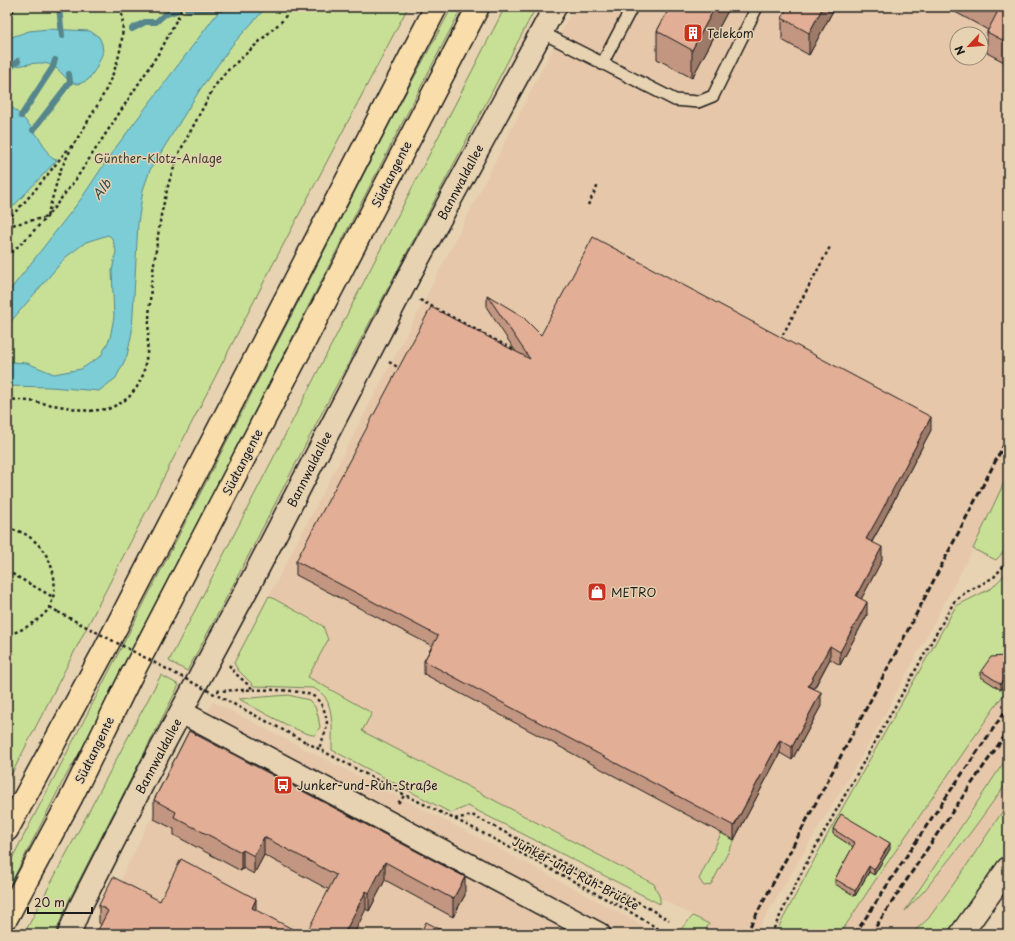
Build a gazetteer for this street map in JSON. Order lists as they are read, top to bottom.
{
  "streets": {
    "highway": ["Südtangente"],
    "street": ["Bannwaldallee"],
    "path": ["Junker-und-Ruh-Brücke"]
  },
  "water": ["Alb"],
  "parks": ["Günther-Klotz-Anlage"],
  "places": {
    "building": ["Telekom"],
    "shop": ["METRO"],
    "bus stop": ["Junker-und-Ruh-Straße"]
  },
  "scale_bar": "20 m",
  "north": "bottom left"
}
